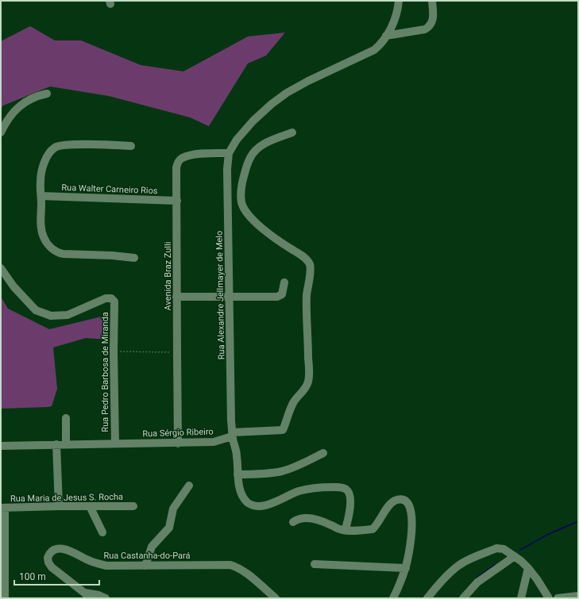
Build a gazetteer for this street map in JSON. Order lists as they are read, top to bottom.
{
  "streets": {
    "street": [
      "Rua Walter Carneiro Rios",
      "Avenida Braz Zulli",
      "Rua Alexandre Jellmayer de Melo",
      "Rua Pedro Barbosa de Miranda",
      "Rua Sérgio Ribeiro",
      "Rua Maria de Jesus S. Rocha",
      "Rua Castanha-do-Pará"
    ]
  },
  "crossings": [
    ["Rua Walter Carneiro Rios", "Avenida Braz Zulli"],
    ["Avenida Braz Zulli", "Rua Alexandre Jellmayer de Melo"],
    ["Avenida Braz Zulli", "Rua Sérgio Ribeiro"],
    ["Rua Alexandre Jellmayer de Melo", "Rua Sérgio Ribeiro"],
    ["Rua Pedro Barbosa de Miranda", "Rua Sérgio Ribeiro"]
  ],
  "scale_bar": "100 m"
}
